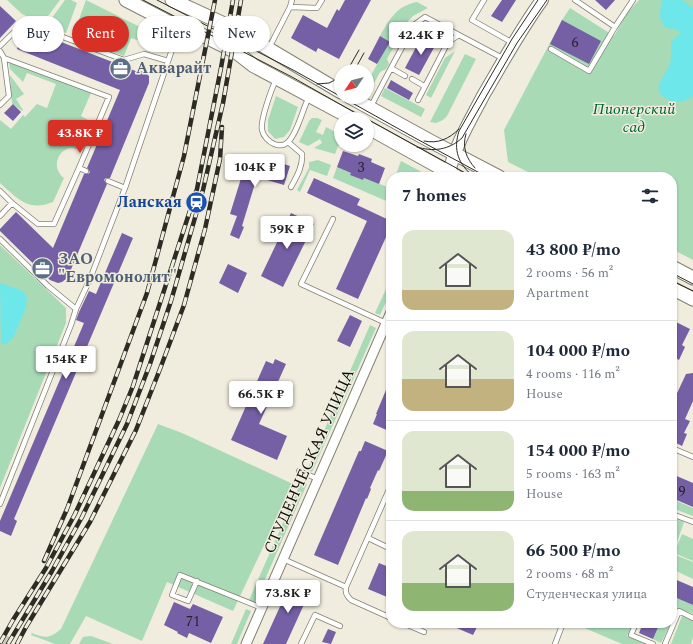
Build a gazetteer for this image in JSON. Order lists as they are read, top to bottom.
{
  "streets": {
    "street": ["СТУДЕНЧЕСКАЯ УЛИЦА"]
  },
  "parks": ["Пионерский сад"],
  "places": {
    "office": ["Акварайт", "ЗАО \"Евромонолит\""],
    "station": ["Ланская"]
  },
  "house_numbers": [
    "6",
    "3",
    "9",
    "71"
  ],
  "north": "bottom left",
  "page": {
    "chip": [
      "Buy",
      "Rent",
      "Filters",
      "New"
    ],
    "price": [
      "42.4K ₽",
      "43.8K ₽",
      "104K ₽",
      "59K ₽",
      "154K ₽",
      "66.5K ₽",
      "73.8K ₽"
    ],
    "heading": "7 homes",
    "list": [
      {
        "name": "43 800 ₽/mo",
        "note": "2 rooms · 56 m² · Apartment"
      },
      {
        "name": "104 000 ₽/mo",
        "note": "4 rooms · 116 m² · House"
      },
      {
        "name": "154 000 ₽/mo",
        "note": "5 rooms · 163 m² · House"
      },
      {
        "name": "66 500 ₽/mo",
        "note": "2 rooms · 68 m² · Студенческая улица"
      }
    ]
  }
}
